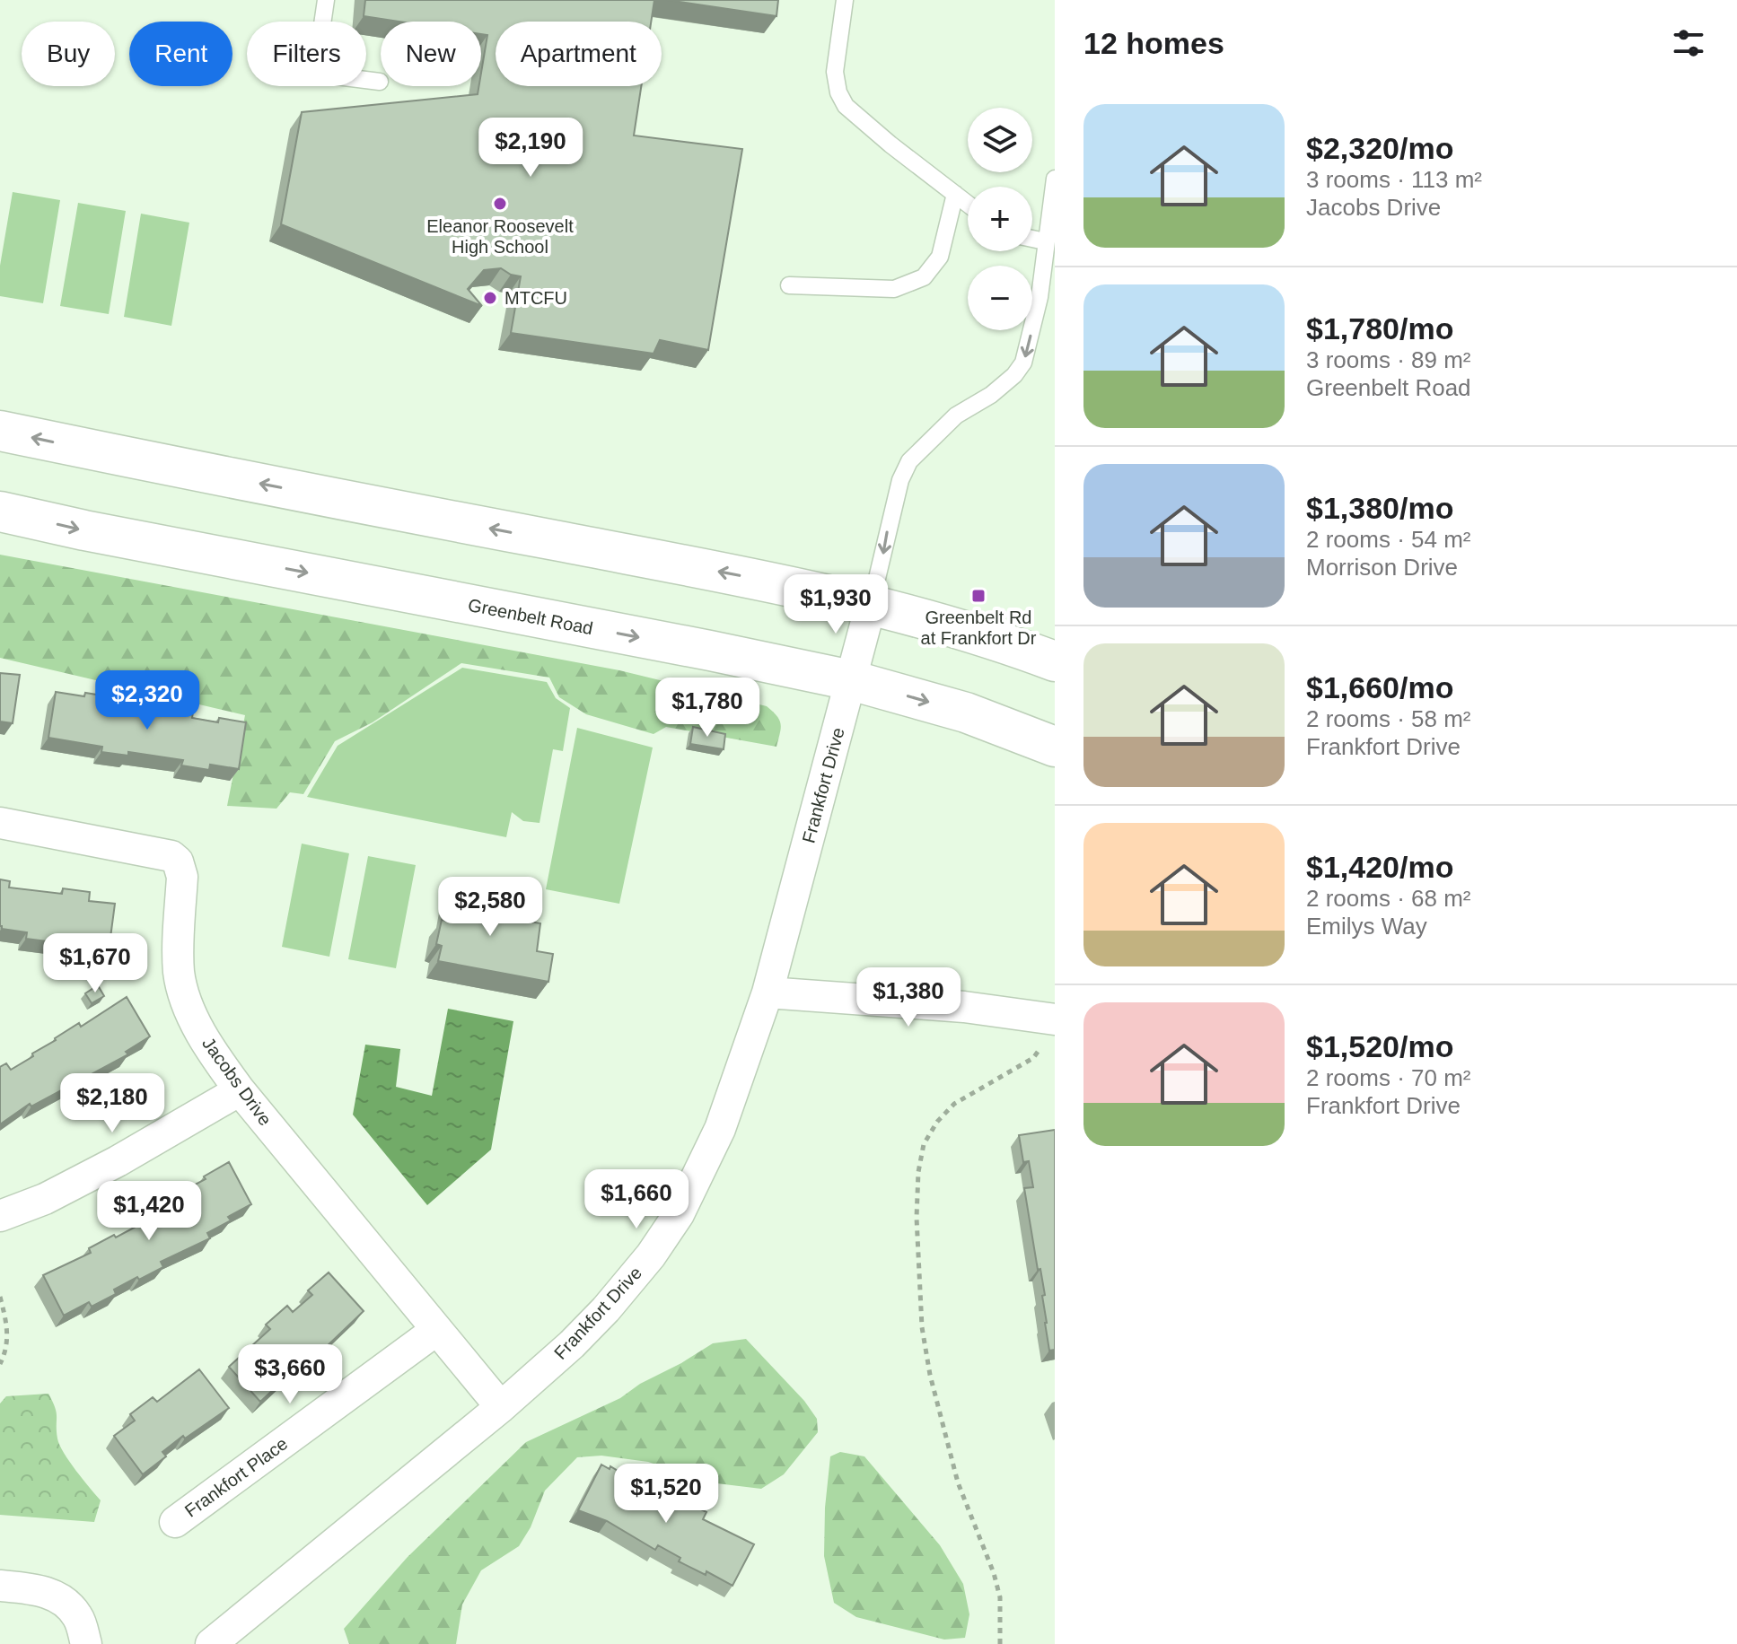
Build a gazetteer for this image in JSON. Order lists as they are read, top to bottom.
{
  "streets": {
    "main road": ["Greenbelt Road"],
    "street": ["Frankfort Drive", "Jacobs Drive", "Frankfort Place"]
  },
  "crossings": [
    ["Greenbelt Road", "Frankfort Drive"],
    ["Frankfort Drive", "Jacobs Drive"],
    ["Jacobs Drive", "Frankfort Place"]
  ],
  "places": {
    "other": ["Eleanor Roosevelt High School", "MTCFU"],
    "transit": ["Greenbelt Rd at Frankfort Dr"]
  },
  "page": {
    "heading": "12 homes",
    "chip": [
      "Buy",
      "Rent",
      "Filters",
      "New",
      "Apartment"
    ],
    "list": [
      {
        "name": "$2,320/mo",
        "note": "3 rooms · 113 m² · Jacobs Drive"
      },
      {
        "name": "$1,780/mo",
        "note": "3 rooms · 89 m² · Greenbelt Road"
      },
      {
        "name": "$1,380/mo",
        "note": "2 rooms · 54 m² · Morrison Drive"
      },
      {
        "name": "$1,660/mo",
        "note": "2 rooms · 58 m² · Frankfort Drive"
      },
      {
        "name": "$1,420/mo",
        "note": "2 rooms · 68 m² · Emilys Way"
      },
      {
        "name": "$1,520/mo",
        "note": "2 rooms · 70 m² · Frankfort Drive"
      }
    ],
    "map_buttons": ["+", "−"],
    "price": [
      "$2,190",
      "$1,930",
      "$2,320",
      "$1,780",
      "$2,580",
      "$1,670",
      "$1,380",
      "$2,180",
      "$1,660",
      "$1,420",
      "$3,660",
      "$1,520"
    ]
  }
}
